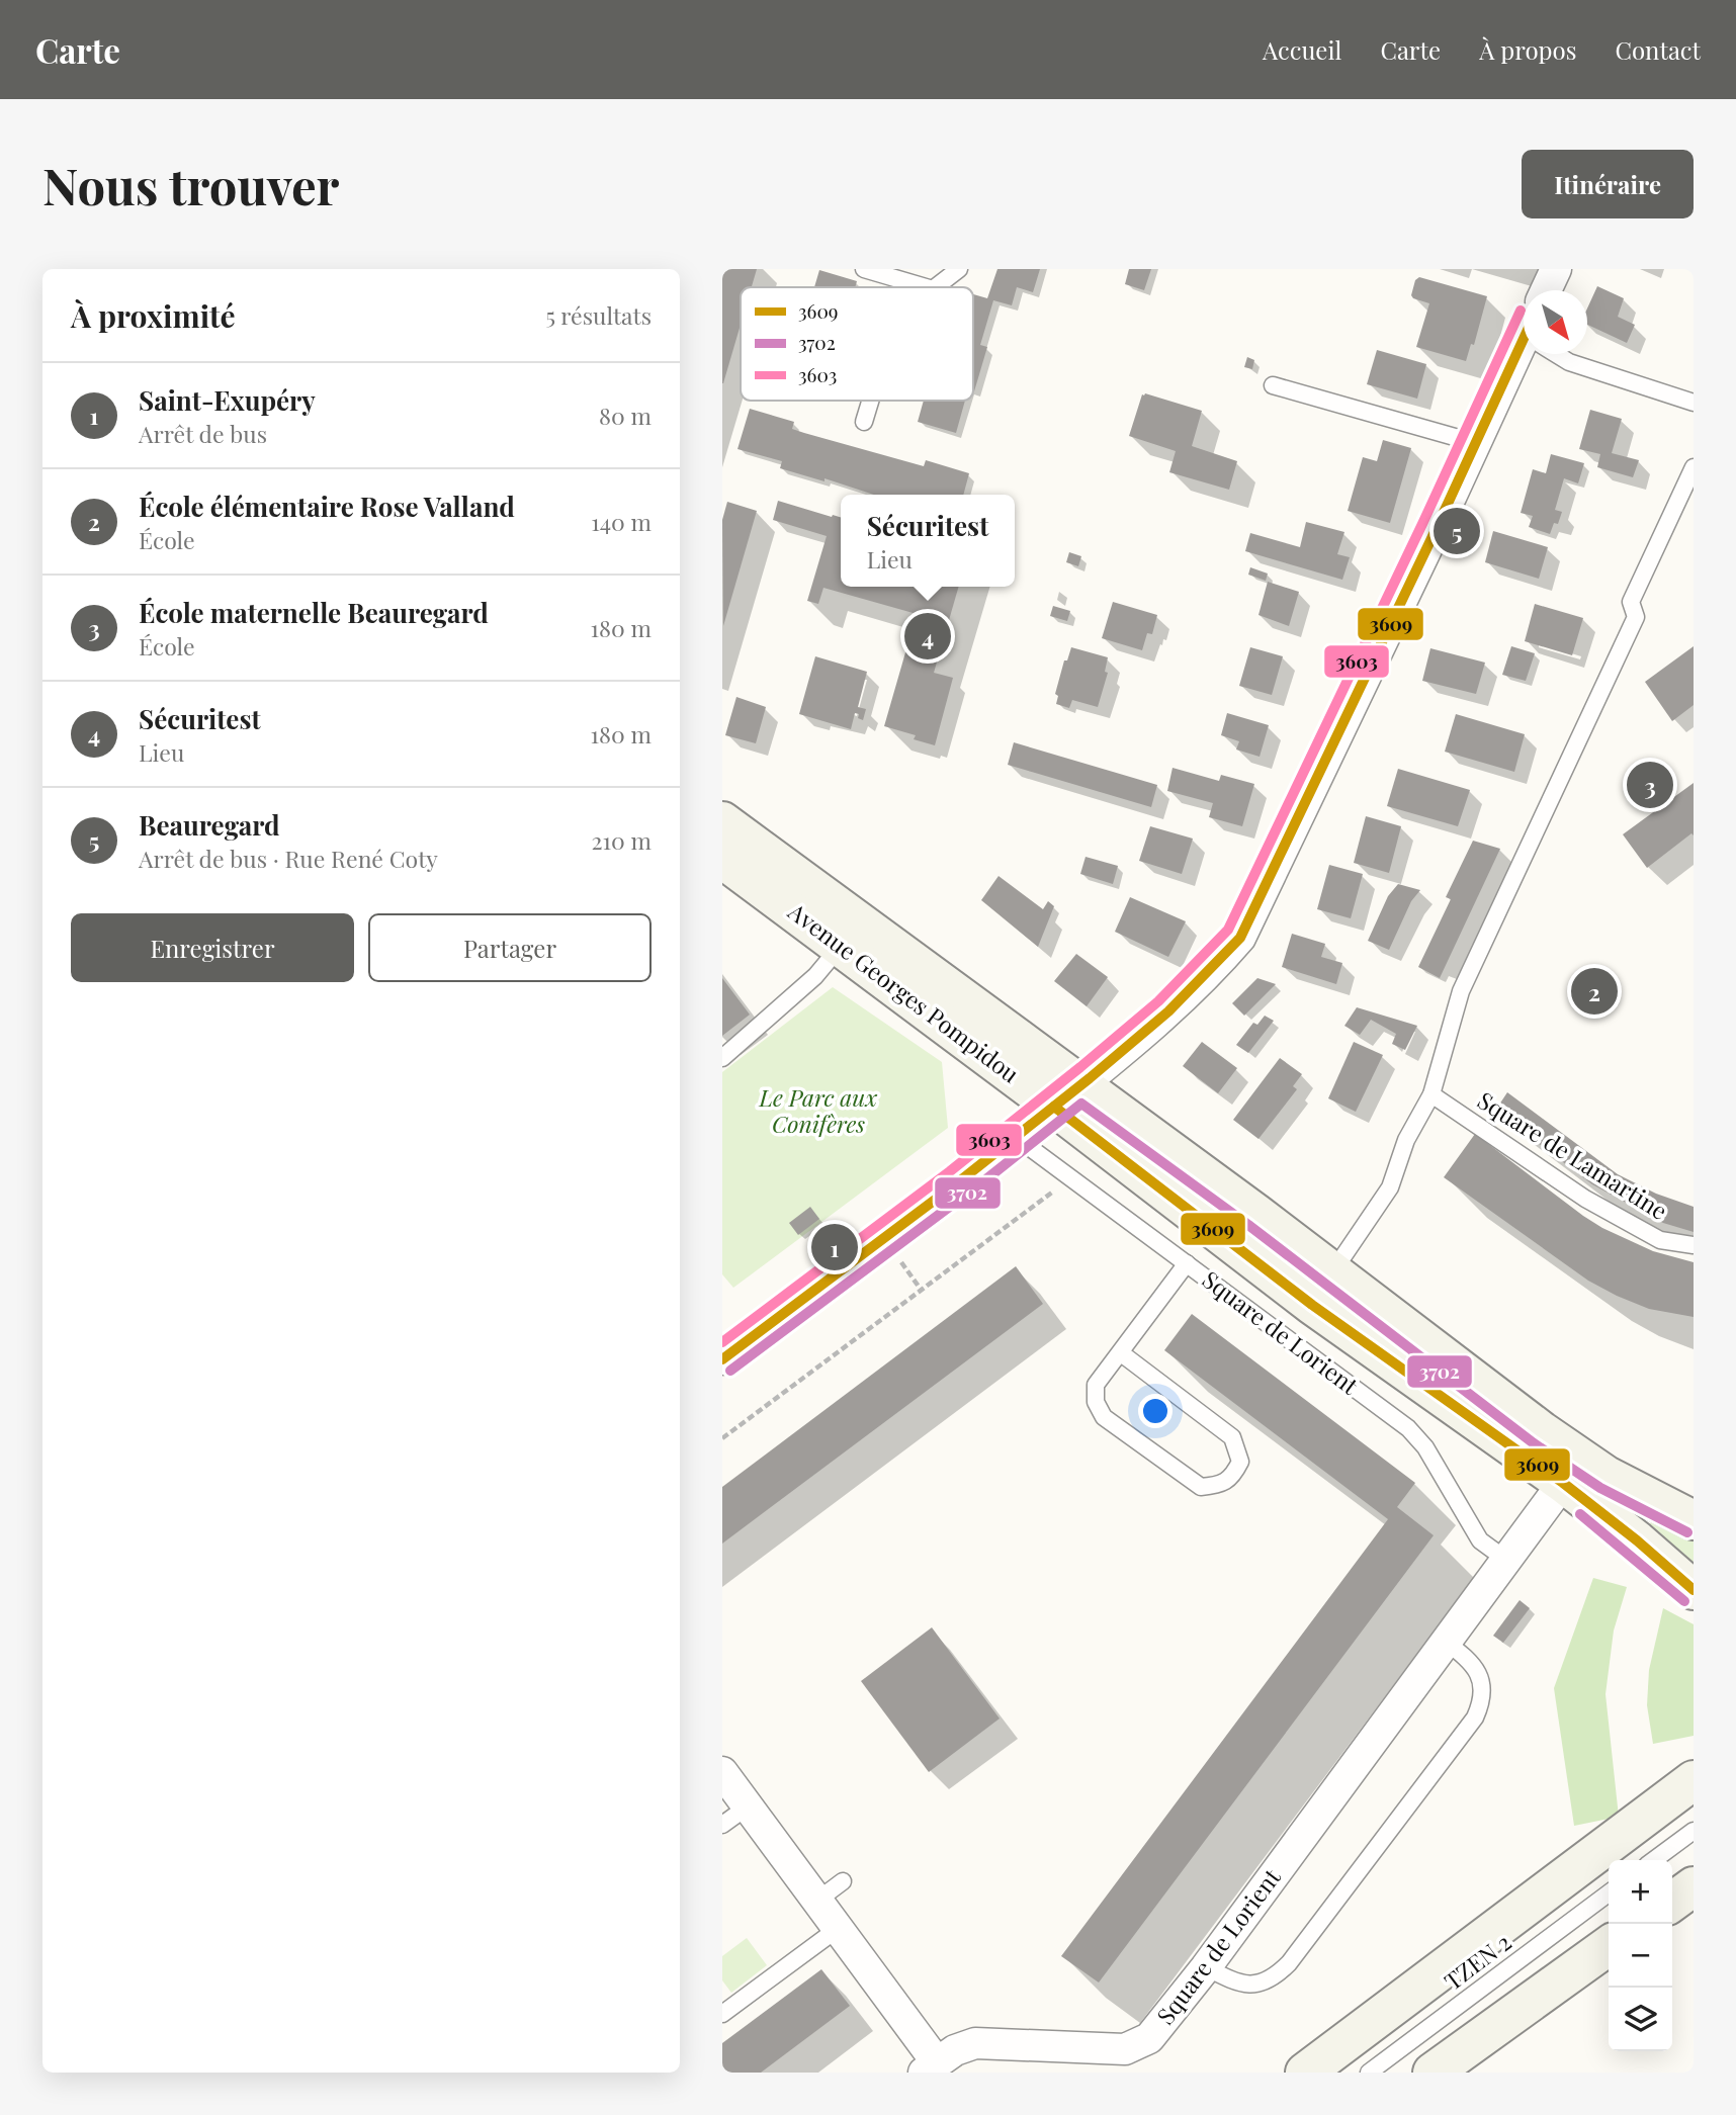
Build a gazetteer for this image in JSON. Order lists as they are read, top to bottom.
{
  "streets": {
    "main road": ["Avenue Georges Pompidou"],
    "street": ["Square de Lorient"],
    "lane": ["Square de Lamartine", "TZEN 2"]
  },
  "crossings": [
    ["Avenue Georges Pompidou", "Square de Lorient"]
  ],
  "parks": ["Le Parc aux Conifères"],
  "lines": ["transit line 3603", "transit line 3609", "transit line 3702"],
  "legend": ["3609", "3702", "3603"],
  "north": "bottom right",
  "page": {
    "header": "Carte",
    "nav": [
      "Accueil",
      "Carte",
      "À propos",
      "Contact"
    ],
    "buttons": [
      "Itinéraire",
      ["Enregistrer", "Partager"]
    ],
    "title": "Nous trouver",
    "heading": ["À proximité", "5 résultats"],
    "list": [
      {
        "mark": "1",
        "name": "Saint-Exupéry",
        "note": "Arrêt de bus",
        "value": "80 m"
      },
      {
        "mark": "2",
        "name": "École élémentaire Rose Valland",
        "note": "École",
        "value": "140 m"
      },
      {
        "mark": "3",
        "name": "École maternelle Beauregard",
        "note": "École",
        "value": "180 m"
      },
      {
        "mark": "4",
        "name": "Sécuritest",
        "note": "Lieu",
        "value": "180 m"
      },
      {
        "mark": "5",
        "name": "Beauregard",
        "note": "Arrêt de bus · Rue René Coty",
        "value": "210 m"
      }
    ],
    "popup": ["Sécuritest", "Lieu"],
    "pins": [
      "5",
      "4",
      "3",
      "2",
      "1"
    ],
    "map_buttons": ["+", "−"]
  }
}
